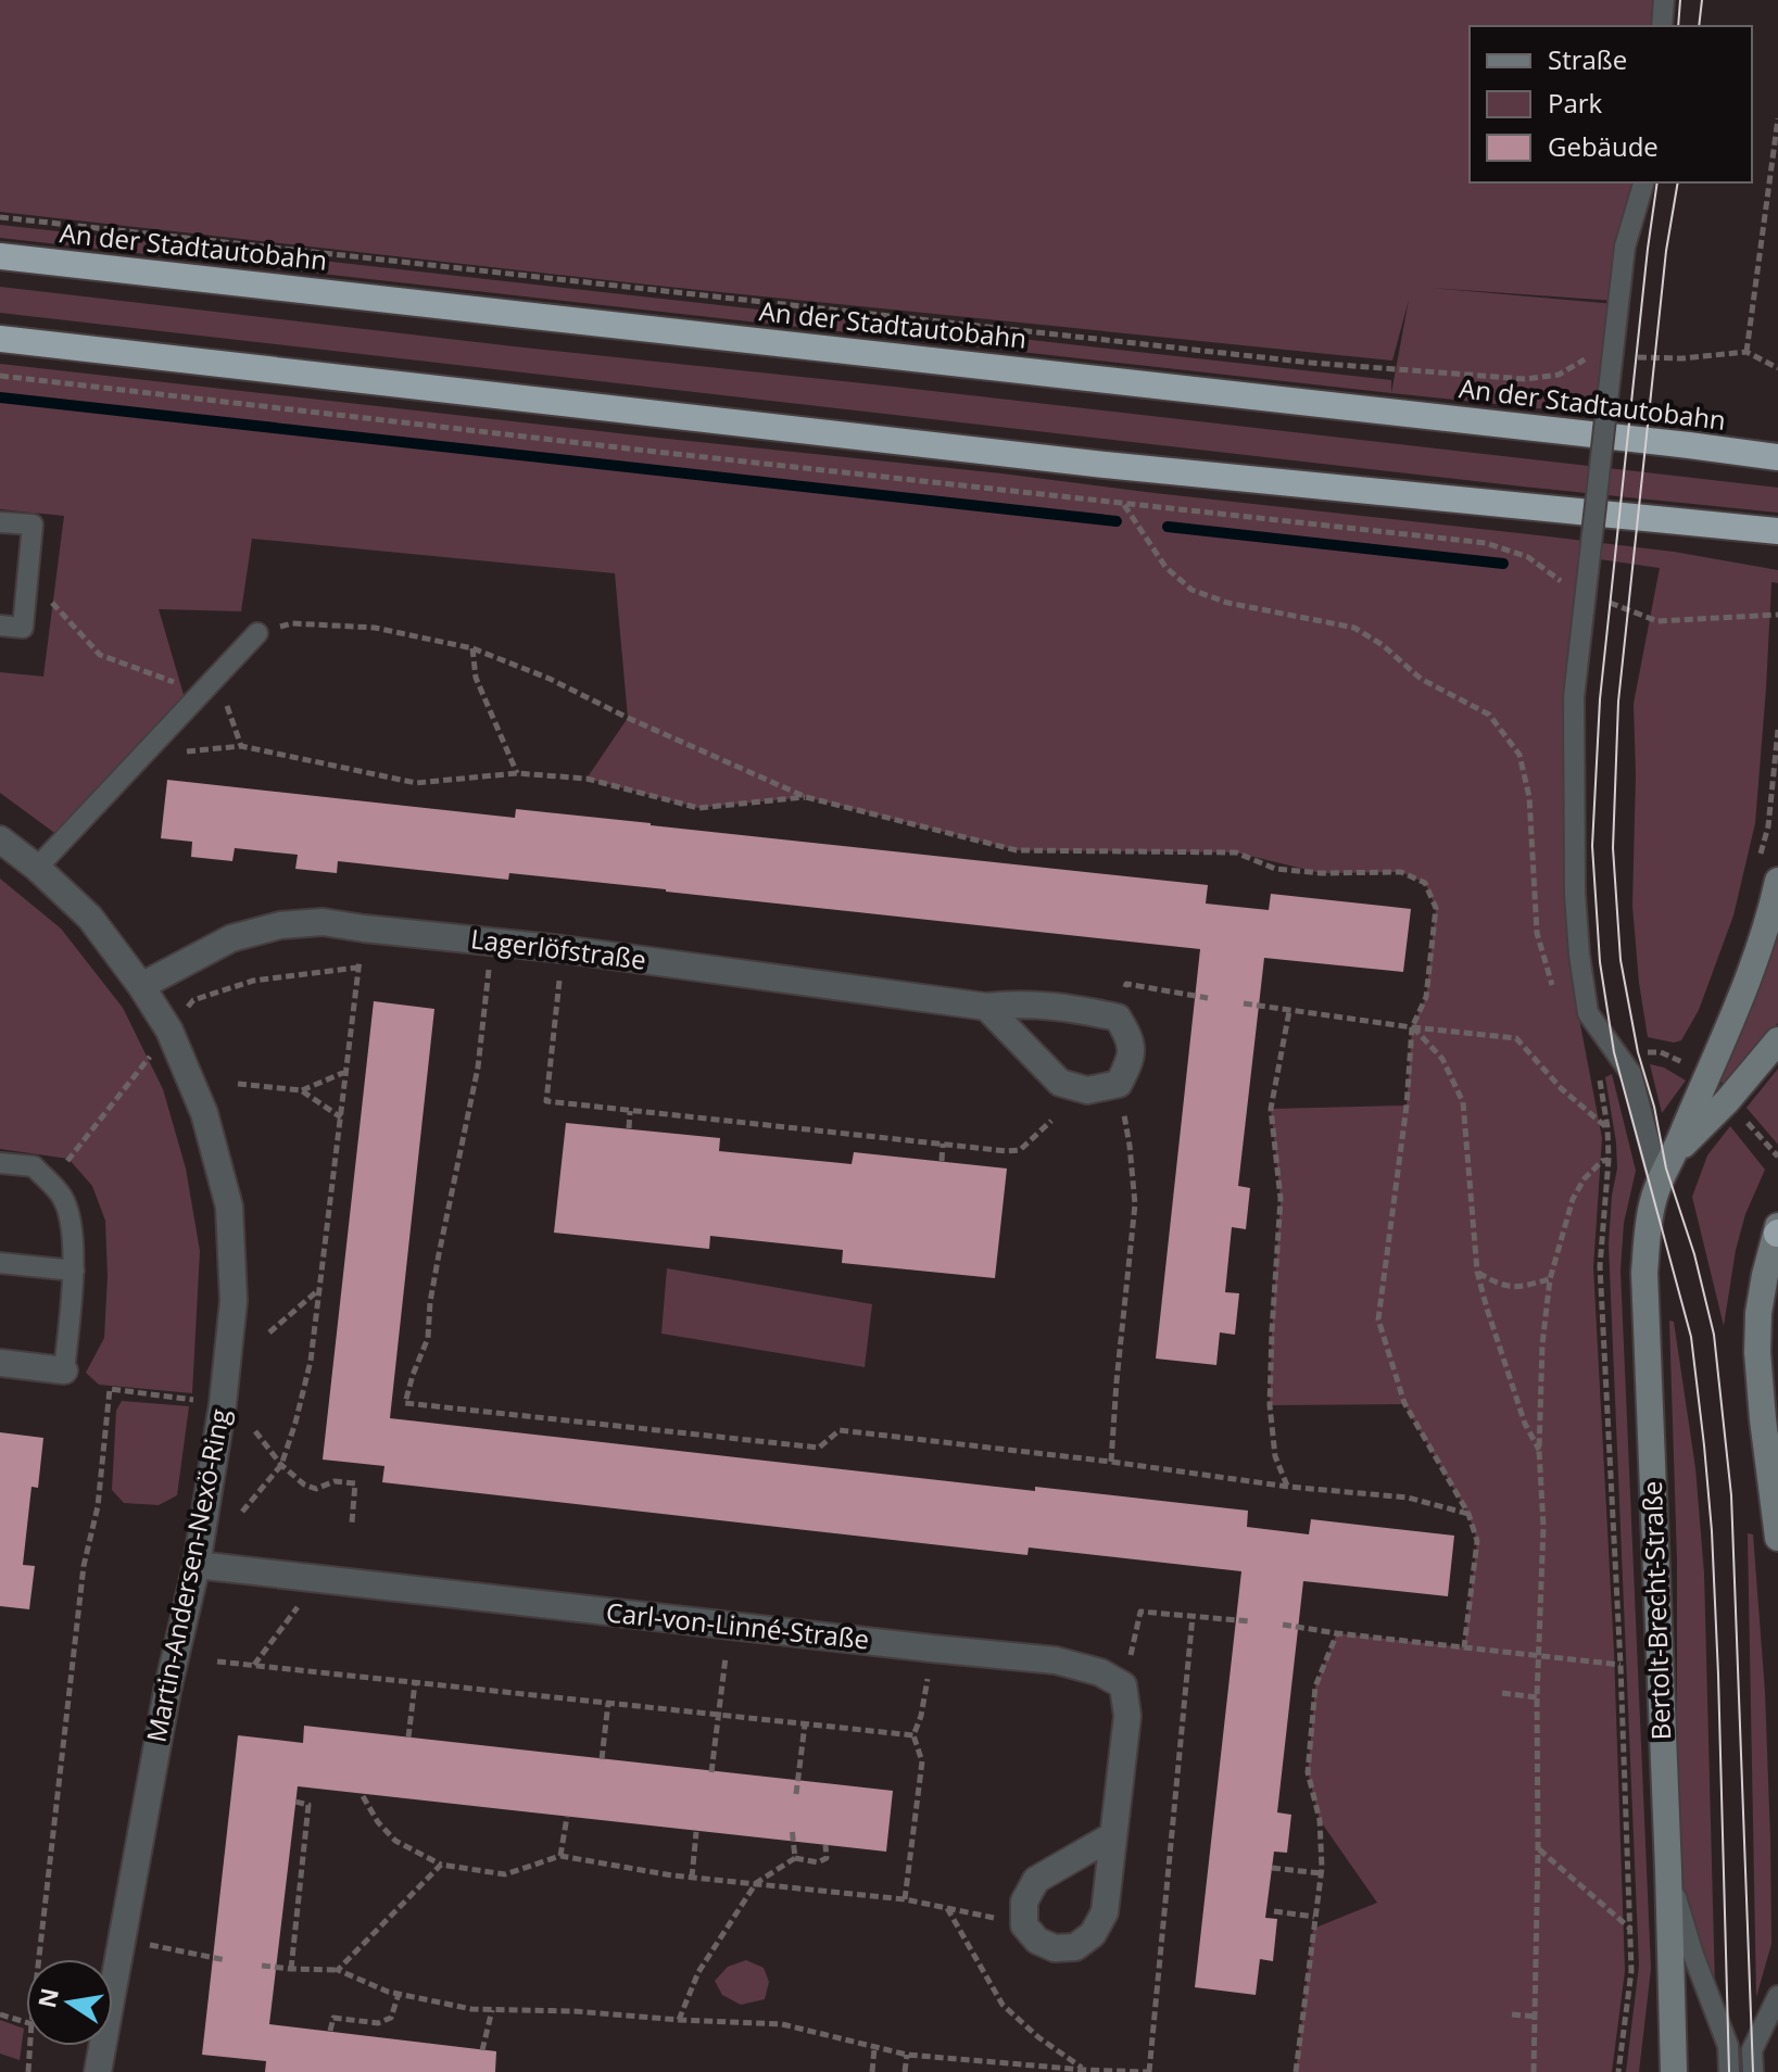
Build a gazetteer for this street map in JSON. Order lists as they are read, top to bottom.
{
  "streets": {
    "highway": ["An der Stadtautobahn"],
    "main road": ["Bertolt-Brecht-Straße"],
    "street": ["Lagerlöfstraße", "Martin-Andersen-Nexö-Ring", "Carl-von-Linné-Straße"]
  },
  "crossings": [
    ["Lagerlöfstraße", "Martin-Andersen-Nexö-Ring"],
    ["Martin-Andersen-Nexö-Ring", "Carl-von-Linné-Straße"]
  ],
  "legend": ["Straße", "Park", "Gebäude"],
  "north": "left"
}
